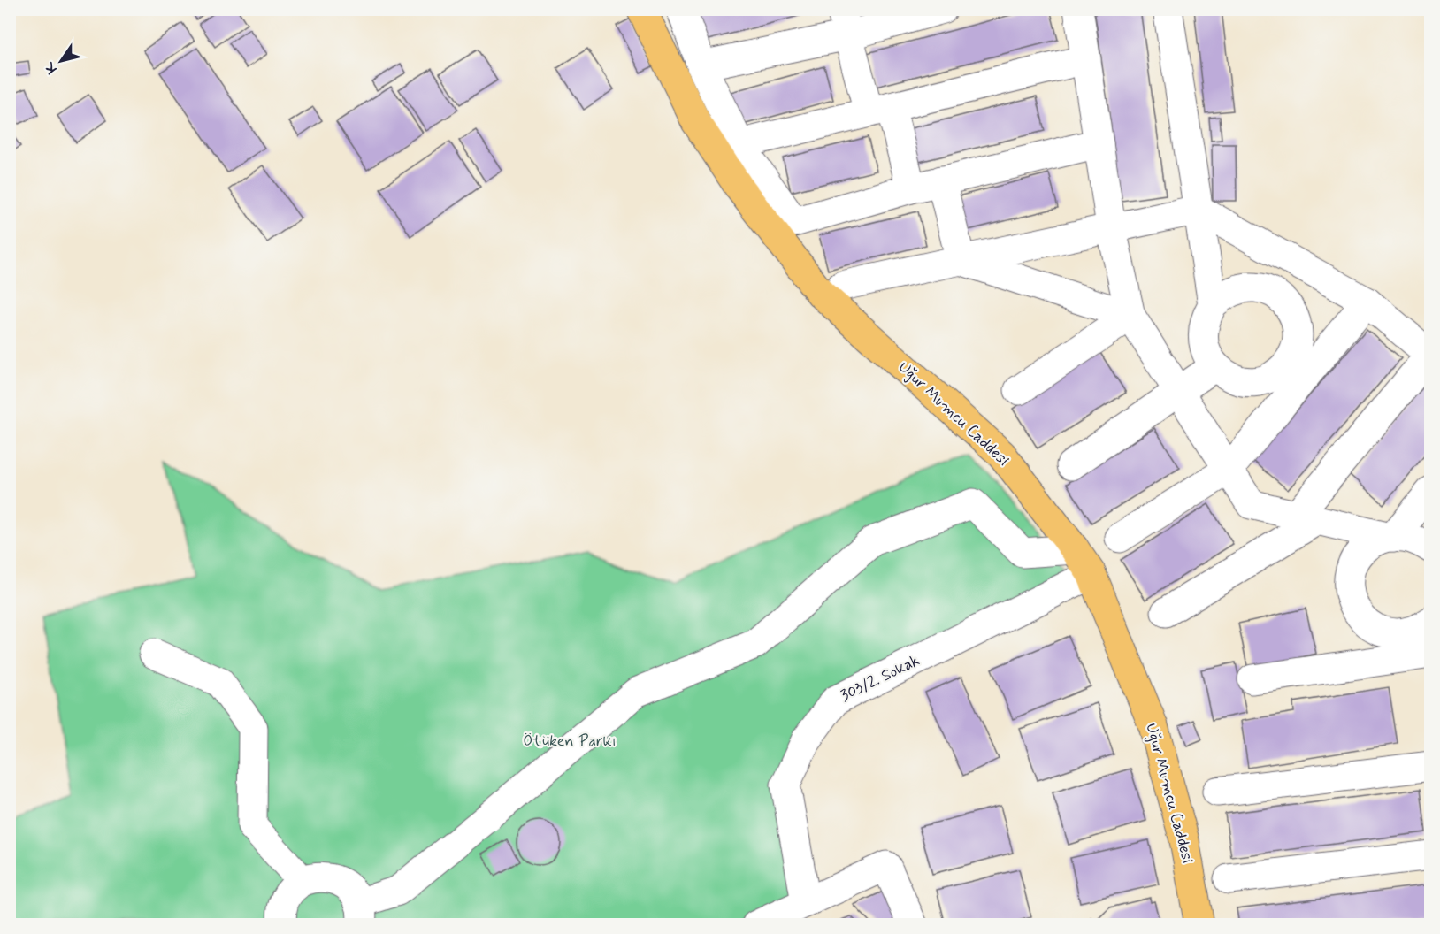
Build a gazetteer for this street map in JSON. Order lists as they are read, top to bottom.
{
  "streets": {
    "main road": ["Uğur Mumcu Caddesi"],
    "street": ["303/2. Sokak"]
  },
  "crossings": [
    ["Uğur Mumcu Caddesi", "303/2. Sokak"]
  ],
  "parks": ["Ötüken Parkı"],
  "north": "bottom left"
}
